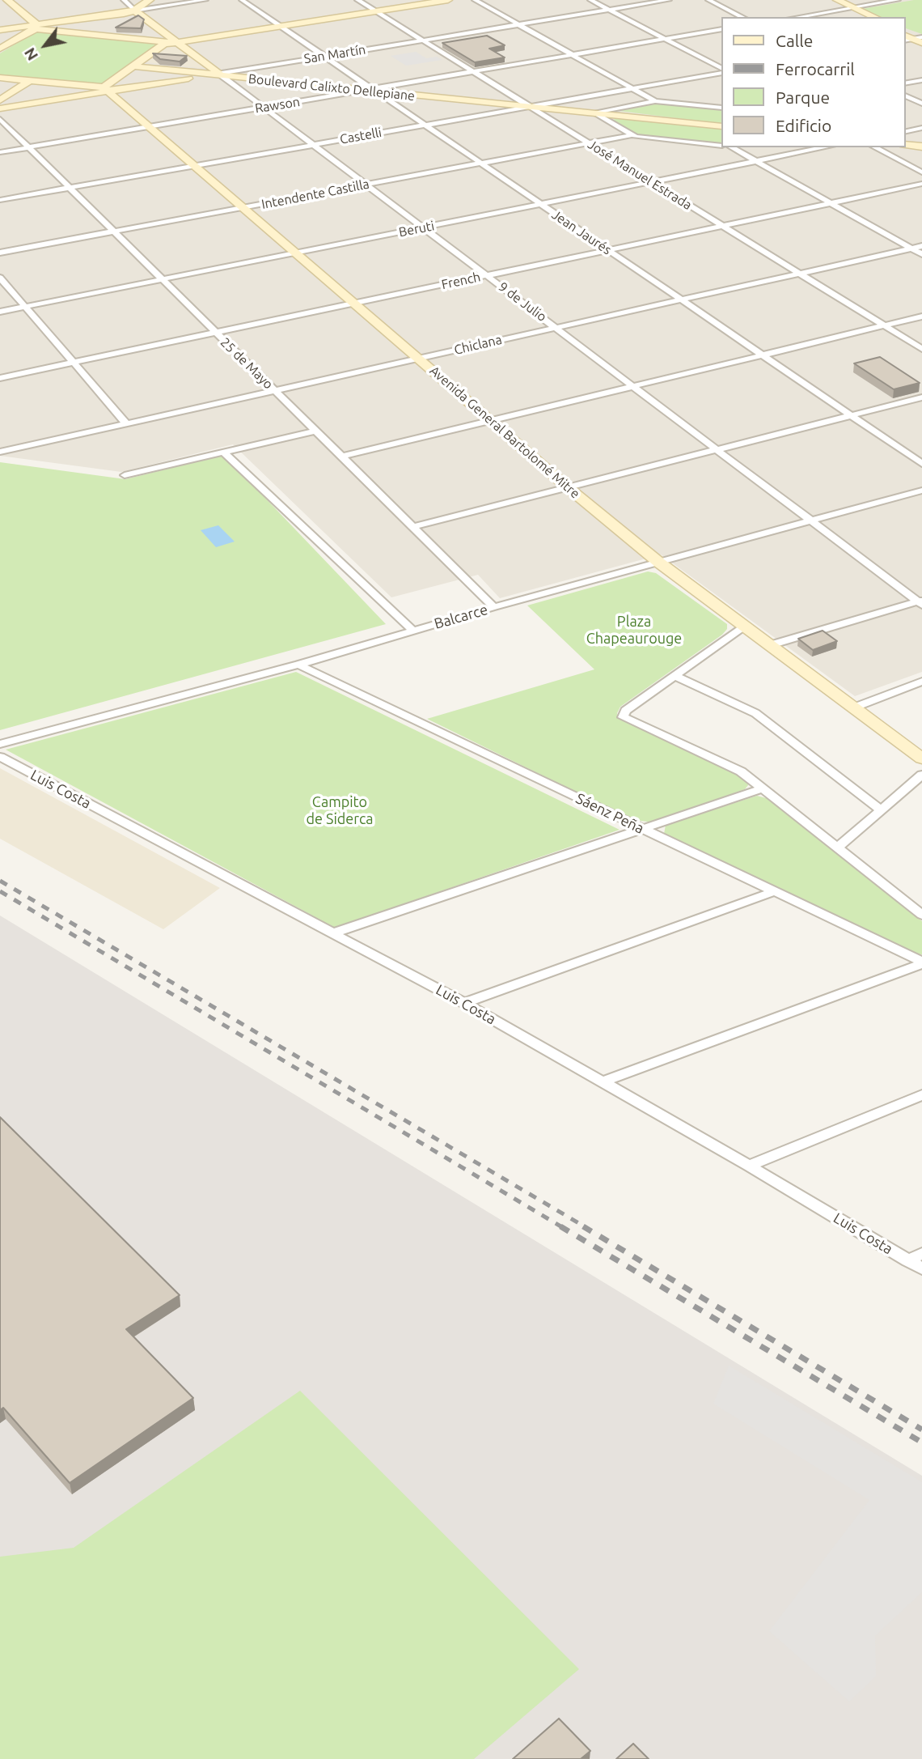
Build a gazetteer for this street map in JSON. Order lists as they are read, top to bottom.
{
  "streets": {
    "main road": [
      "San Martín",
      "Boulevard Calixto Dellepiane",
      "9 de Julio",
      "Avenida General Bartolomé Mitre"
    ],
    "street": [
      "Rawson",
      "Castelli",
      "José Manuel Estrada",
      "Intendente Castilla",
      "Beruti",
      "Jean Jaurés",
      "French",
      "Chiclana",
      "25 de Mayo",
      "Balcarce",
      "Luis Costa",
      "Sáenz Peña"
    ]
  },
  "crossings": [
    ["San Martín", "Boulevard Calixto Dellepiane"],
    ["San Martín", "José Manuel Estrada"],
    ["San Martín", "Jean Jaurés"],
    ["San Martín", "9 de Julio"],
    ["San Martín", "Avenida General Bartolomé Mitre"],
    ["Boulevard Calixto Dellepiane", "Rawson"],
    ["Boulevard Calixto Dellepiane", "Castelli"],
    ["Boulevard Calixto Dellepiane", "José Manuel Estrada"],
    ["Boulevard Calixto Dellepiane", "Intendente Castilla"],
    ["Boulevard Calixto Dellepiane", "Jean Jaurés"],
    ["Boulevard Calixto Dellepiane", "9 de Julio"],
    ["Rawson", "José Manuel Estrada"],
    ["Rawson", "Jean Jaurés"],
    ["Rawson", "9 de Julio"],
    ["Rawson", "25 de Mayo"],
    ["Rawson", "Avenida General Bartolomé Mitre"],
    ["Castelli", "José Manuel Estrada"],
    ["Castelli", "Jean Jaurés"],
    ["Castelli", "9 de Julio"],
    ["Castelli", "25 de Mayo"],
    ["Castelli", "Avenida General Bartolomé Mitre"],
    ["José Manuel Estrada", "Intendente Castilla"],
    ["José Manuel Estrada", "Beruti"],
    ["José Manuel Estrada", "French"],
    ["José Manuel Estrada", "Chiclana"],
    ["Intendente Castilla", "Jean Jaurés"],
    ["Intendente Castilla", "9 de Julio"],
    ["Intendente Castilla", "25 de Mayo"],
    ["Intendente Castilla", "Avenida General Bartolomé Mitre"],
    ["Beruti", "Jean Jaurés"],
    ["Beruti", "9 de Julio"],
    ["Beruti", "25 de Mayo"],
    ["Beruti", "Avenida General Bartolomé Mitre"],
    ["Jean Jaurés", "French"],
    ["Jean Jaurés", "Chiclana"],
    ["French", "9 de Julio"],
    ["French", "25 de Mayo"],
    ["French", "Avenida General Bartolomé Mitre"],
    ["9 de Julio", "Chiclana"],
    ["9 de Julio", "Balcarce"],
    ["Chiclana", "25 de Mayo"],
    ["Chiclana", "Avenida General Bartolomé Mitre"],
    ["25 de Mayo", "Balcarce"],
    ["Avenida General Bartolomé Mitre", "Balcarce"],
    ["Balcarce", "Sáenz Peña"]
  ],
  "parks": ["Plaza Chapeaurouge", "Campito de Siderca"],
  "legend": [
    "Calle",
    "Ferrocarril",
    "Parque",
    "Edificio"
  ],
  "north": "bottom left"
}
